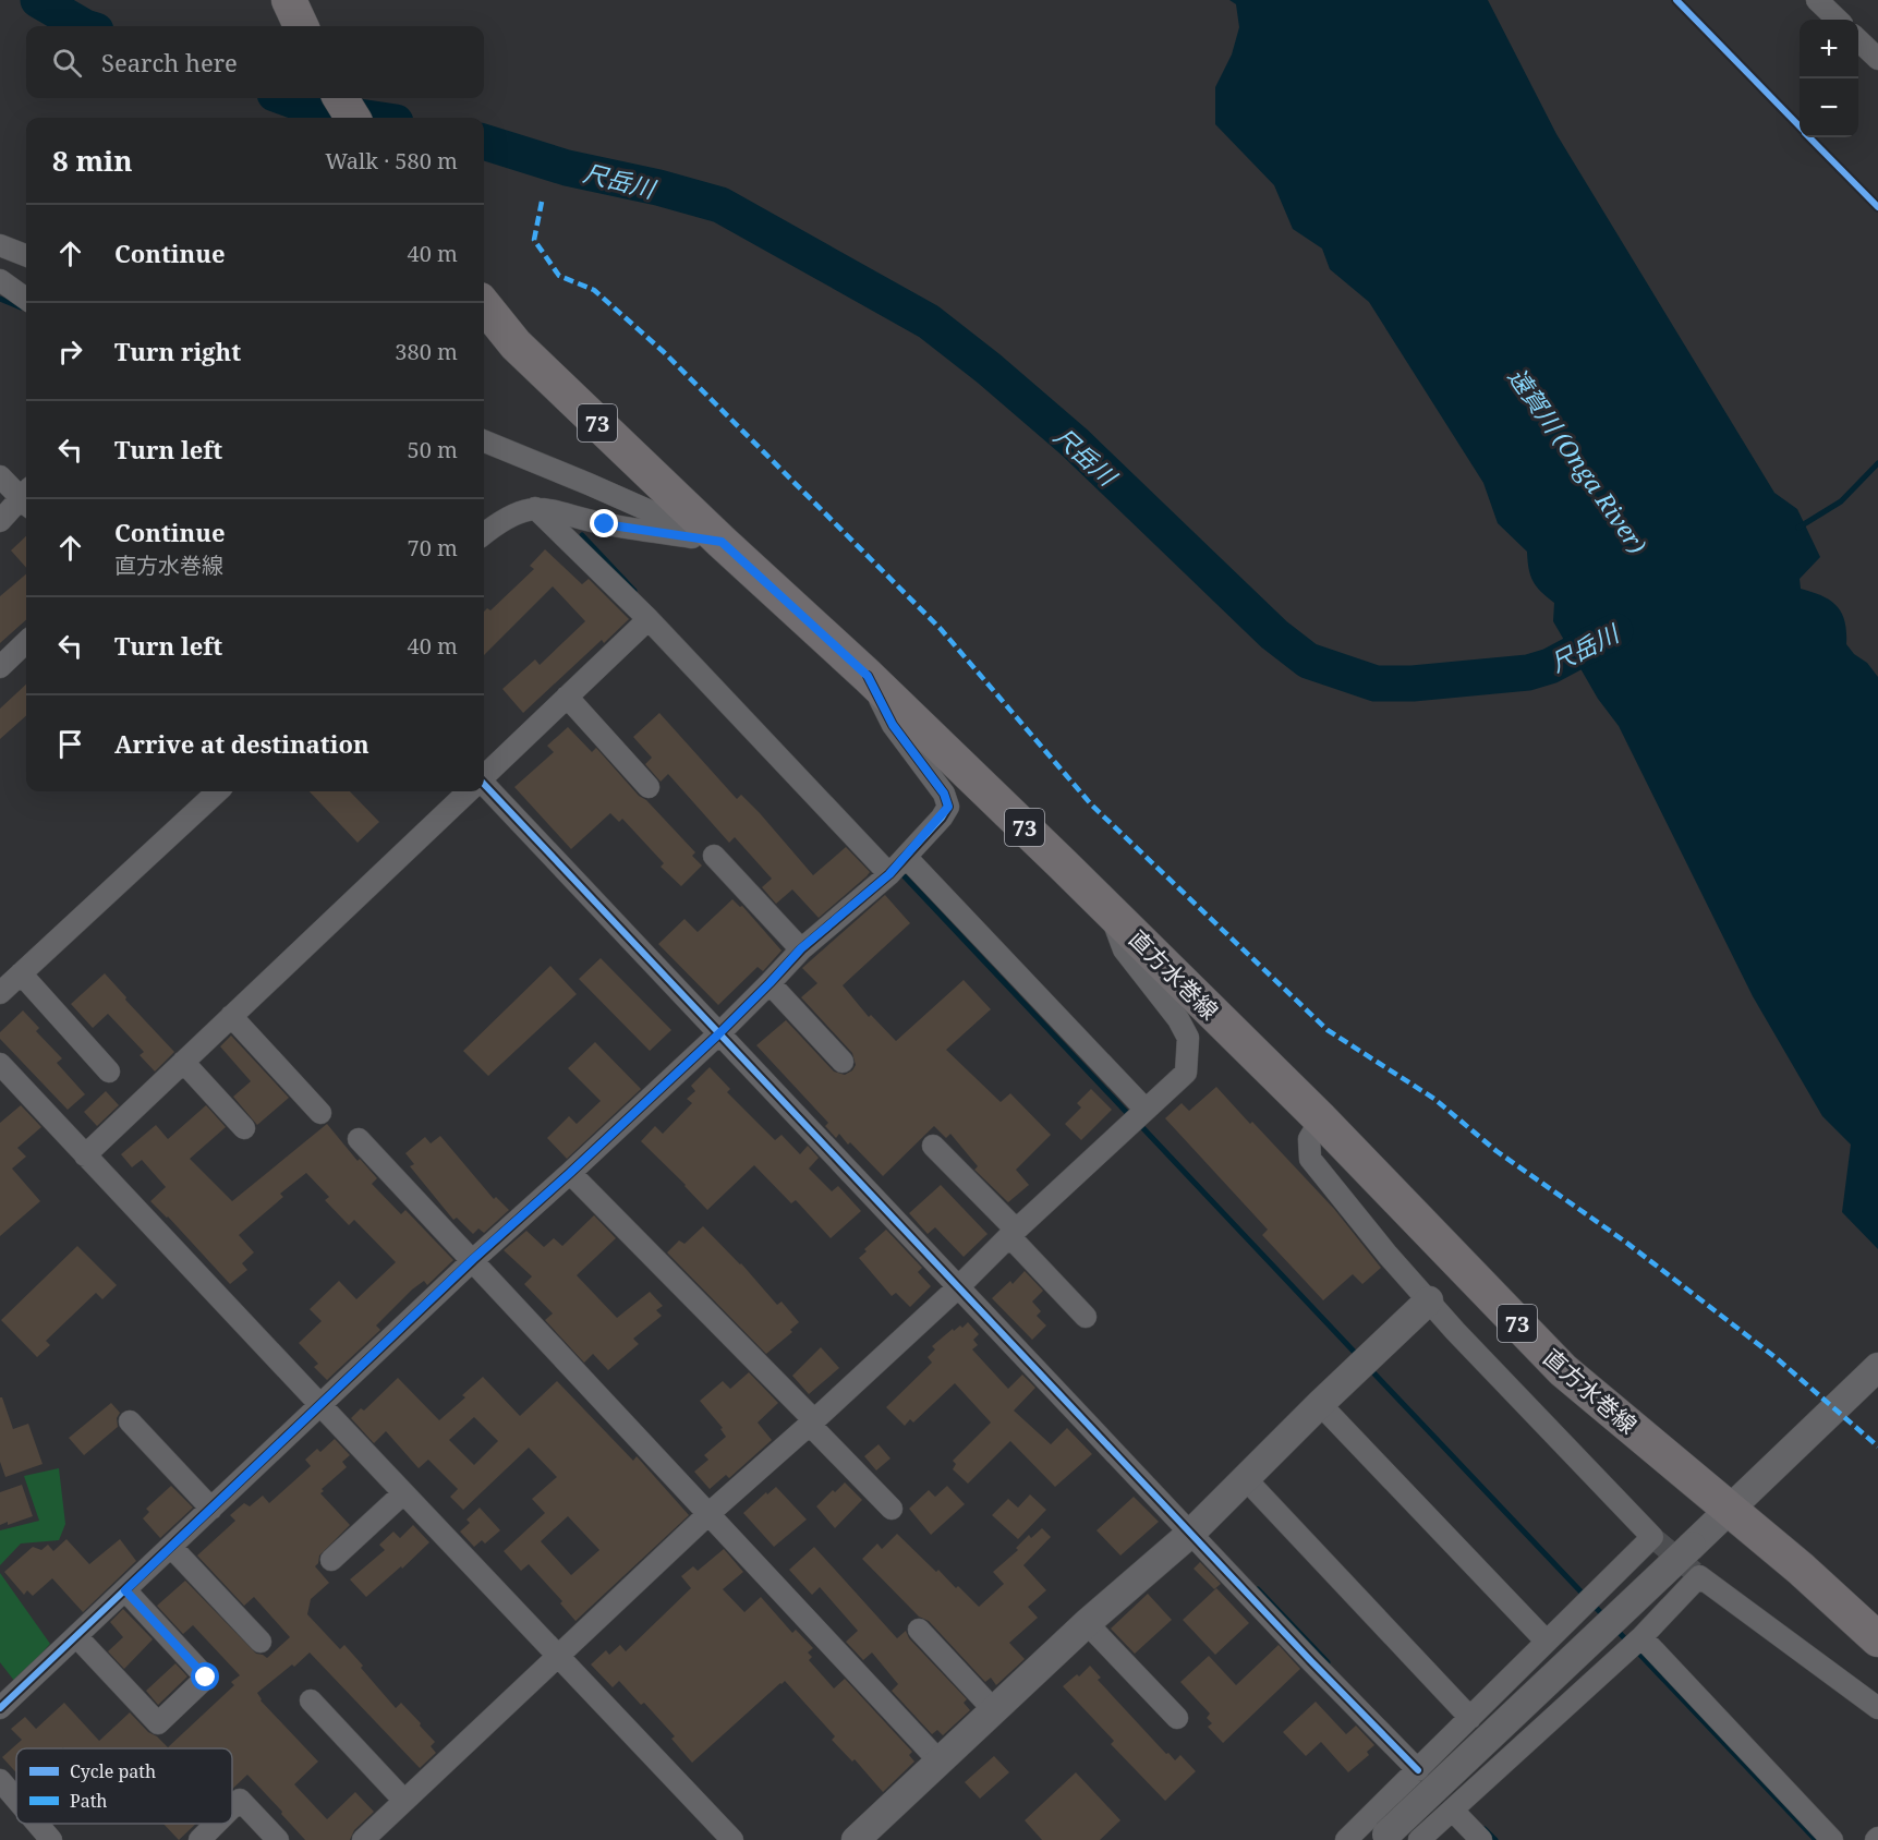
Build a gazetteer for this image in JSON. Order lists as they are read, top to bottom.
{
  "streets": {
    "main road": ["73", "直方水巻線"]
  },
  "water": ["尺岳川", "遠賀川 (Onga River)"],
  "legend": ["Cycle path", "Path"],
  "page": {
    "map_buttons": ["+", "−"],
    "search": "Search here",
    "heading": ["8 min", "Walk · 580 m"],
    "list": [
      ["Continue", "40 m"],
      ["Turn right", "380 m"],
      ["Turn left", "50 m"],
      ["Continue", "直方水巻線", "70 m"],
      ["Turn left", "40 m"],
      "Arrive at destination"
    ]
  }
}
